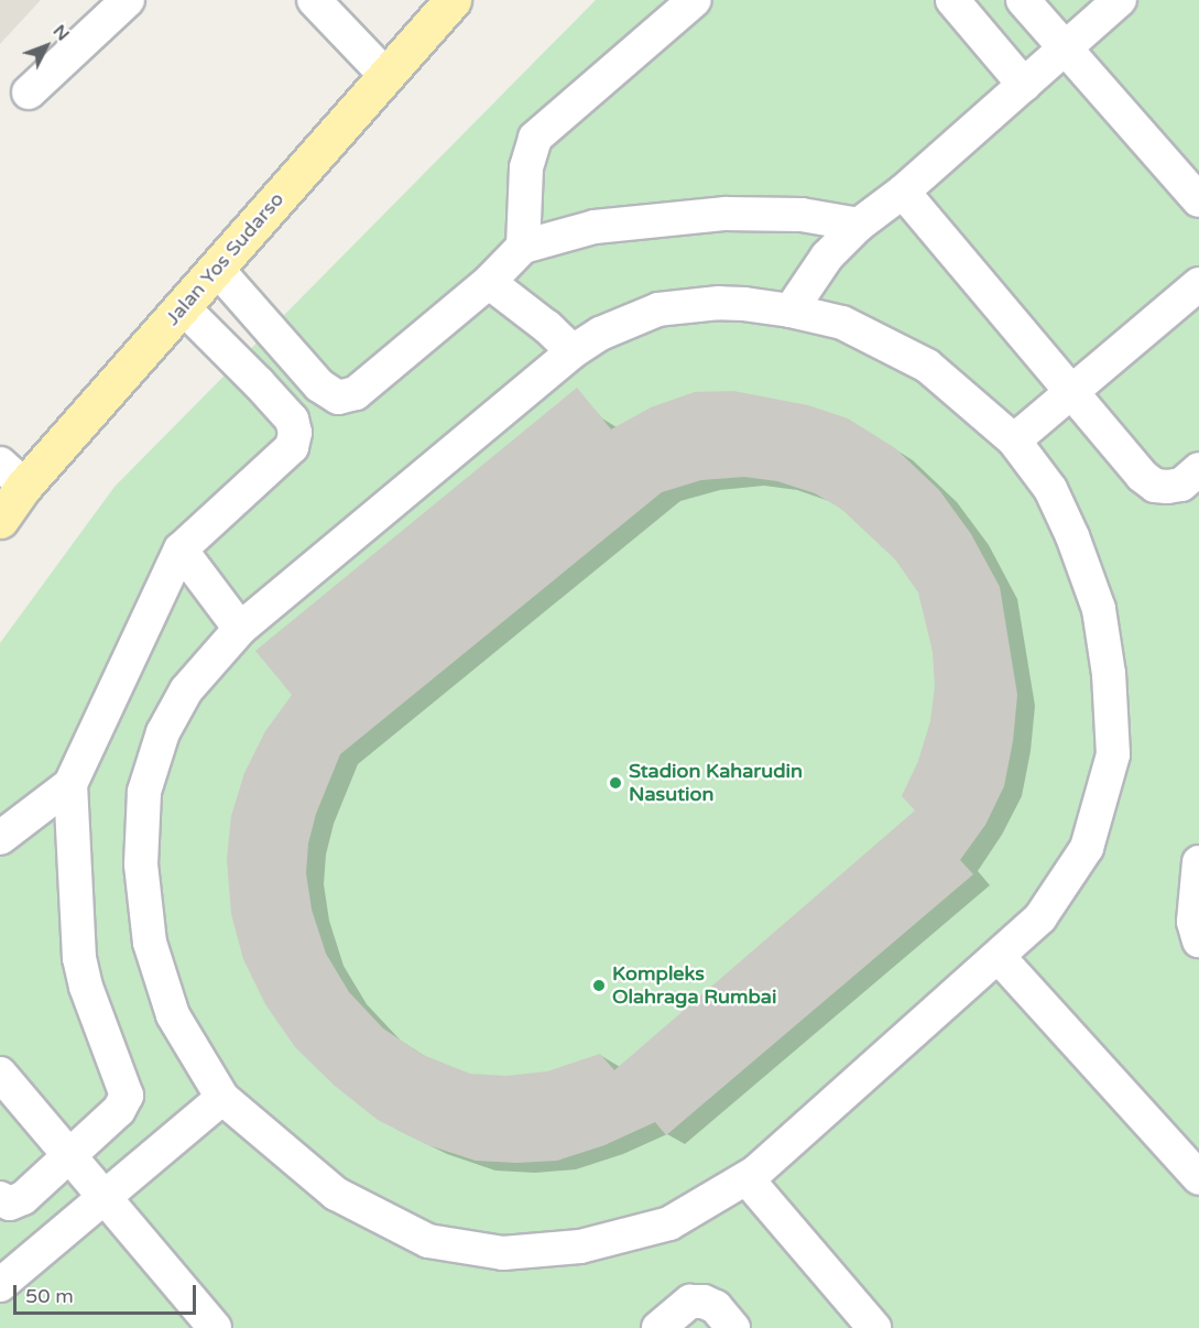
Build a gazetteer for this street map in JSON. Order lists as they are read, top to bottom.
{
  "streets": {
    "main road": ["Jalan Yos Sudarso"]
  },
  "places": ["Stadion Kaharudin Nasution", "Kompleks Olahraga Rumbai"],
  "scale_bar": "50 m",
  "north": "top right"
}
